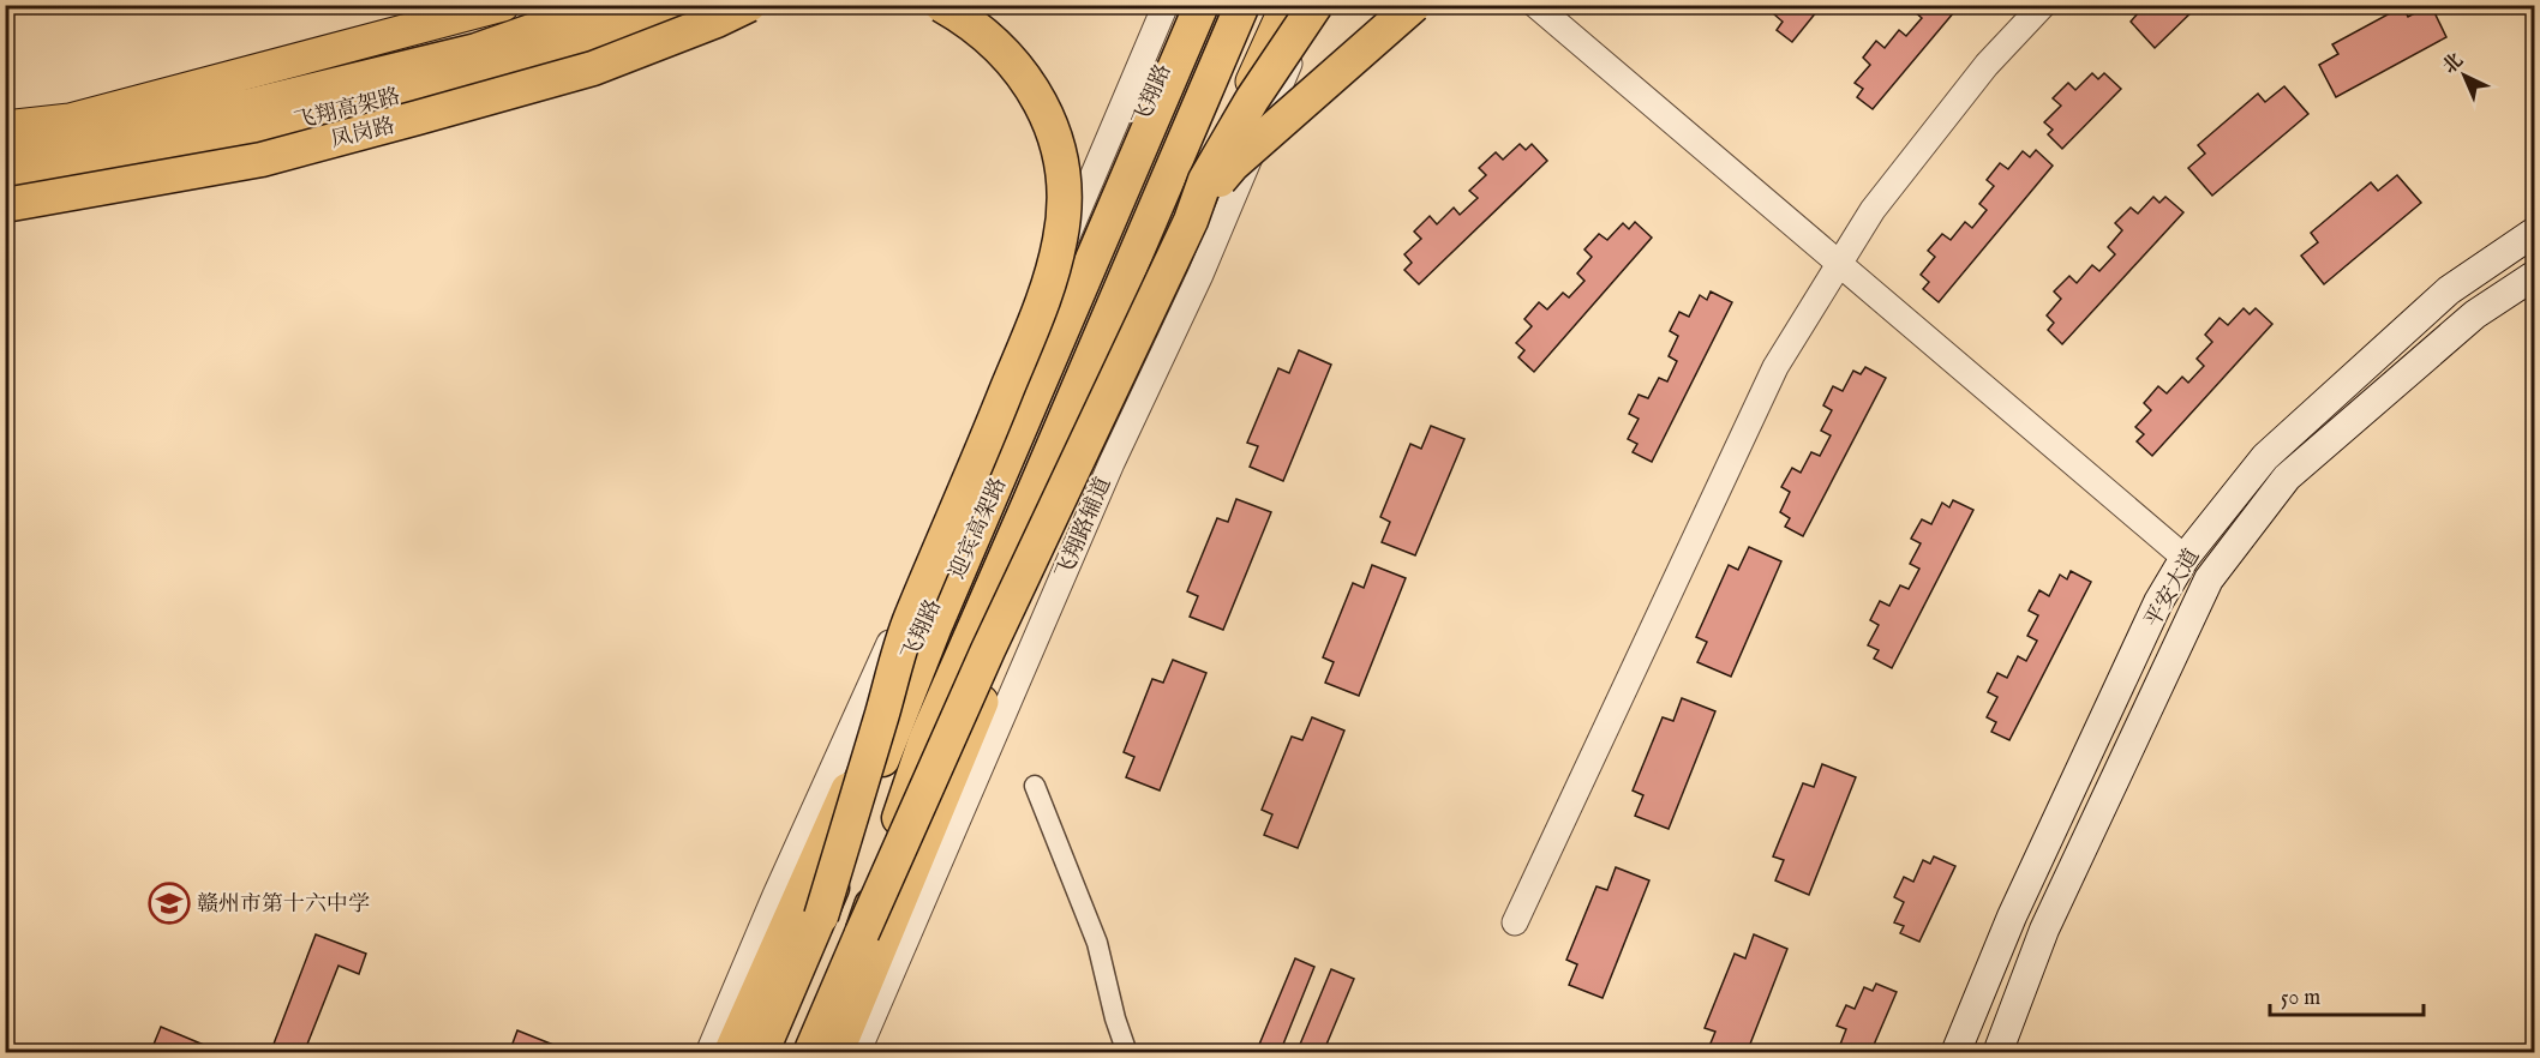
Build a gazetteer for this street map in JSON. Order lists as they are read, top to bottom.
{
  "streets": {
    "highway": ["飞翔高架路", "迎宾高架路"],
    "main road": ["飞翔路", "凤岗路", "平安大道"],
    "street": ["飞翔路辅道"]
  },
  "places": {
    "school or university": ["赣州市第十六中学"]
  },
  "scale_bar": "50 m",
  "north": "top left"
}
